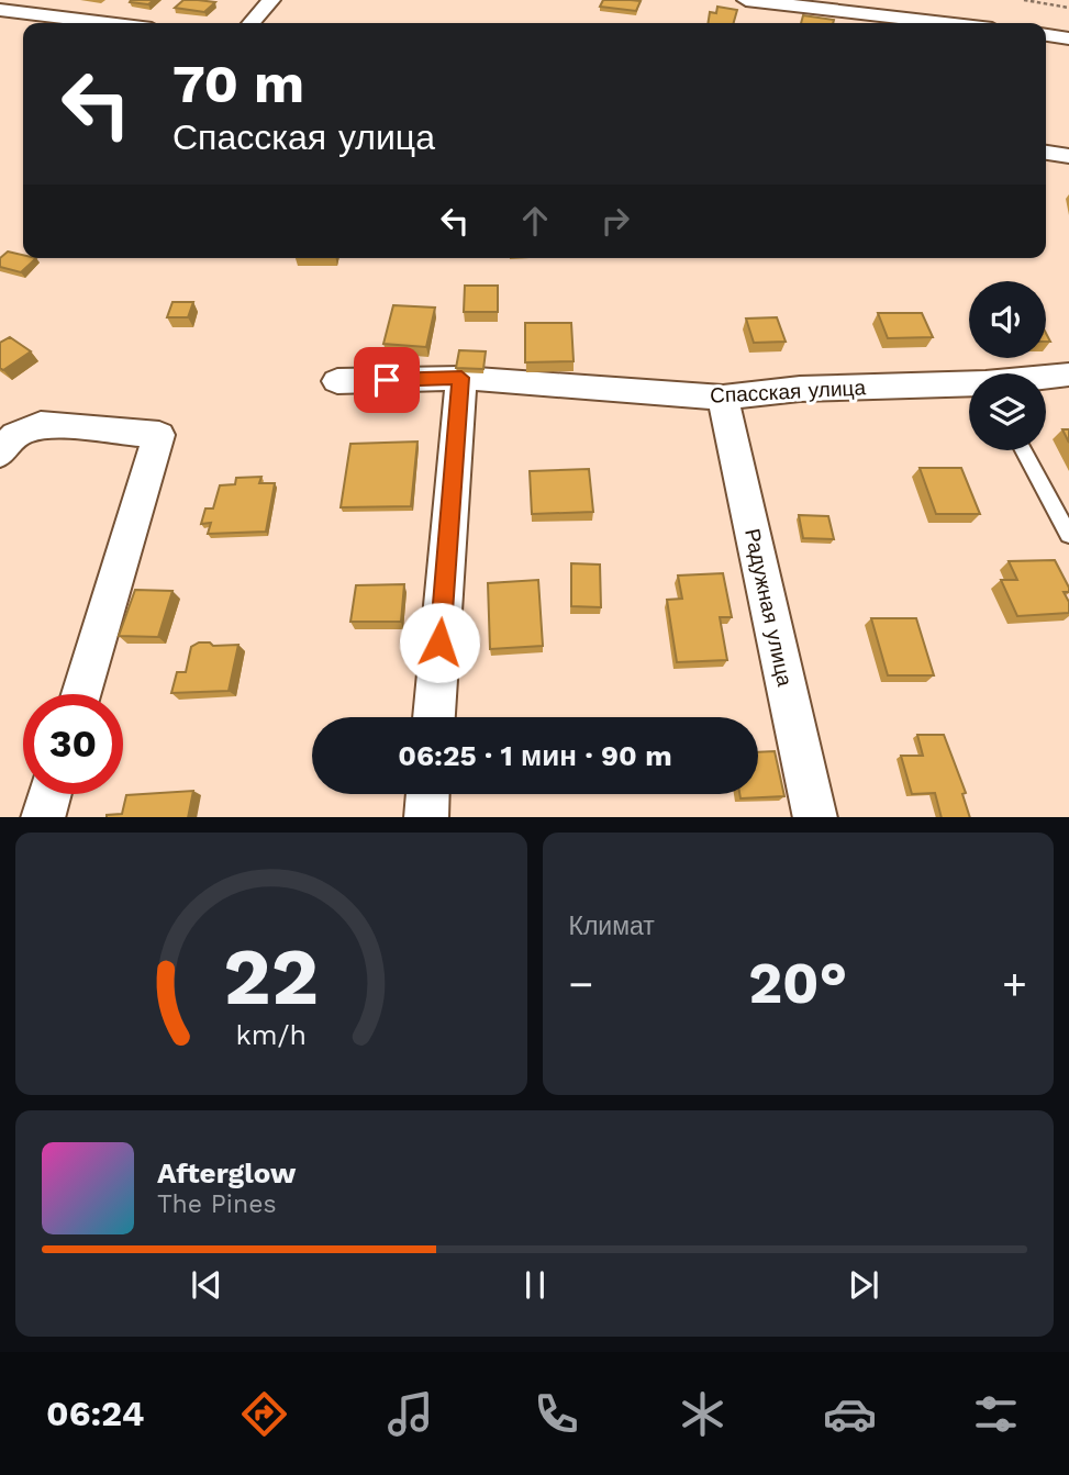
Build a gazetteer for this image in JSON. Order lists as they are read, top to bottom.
{
  "streets": {
    "street": ["Спасская улица", "Радужная улица"]
  },
  "crossings": [
    ["Спасская улица", "Радужная улица"]
  ],
  "page": {
    "turn": ["70 m", "Спасская улица"],
    "limit": "30",
    "trip": "06:25 · 1 мин · 90 m",
    "tile": "Климат",
    "heat": ["−", "20°", "+"],
    "song": ["Afterglow", "The Pines"],
    "tabs": "06:24",
    "gauge": ["22", "km/h"]
  }
}
